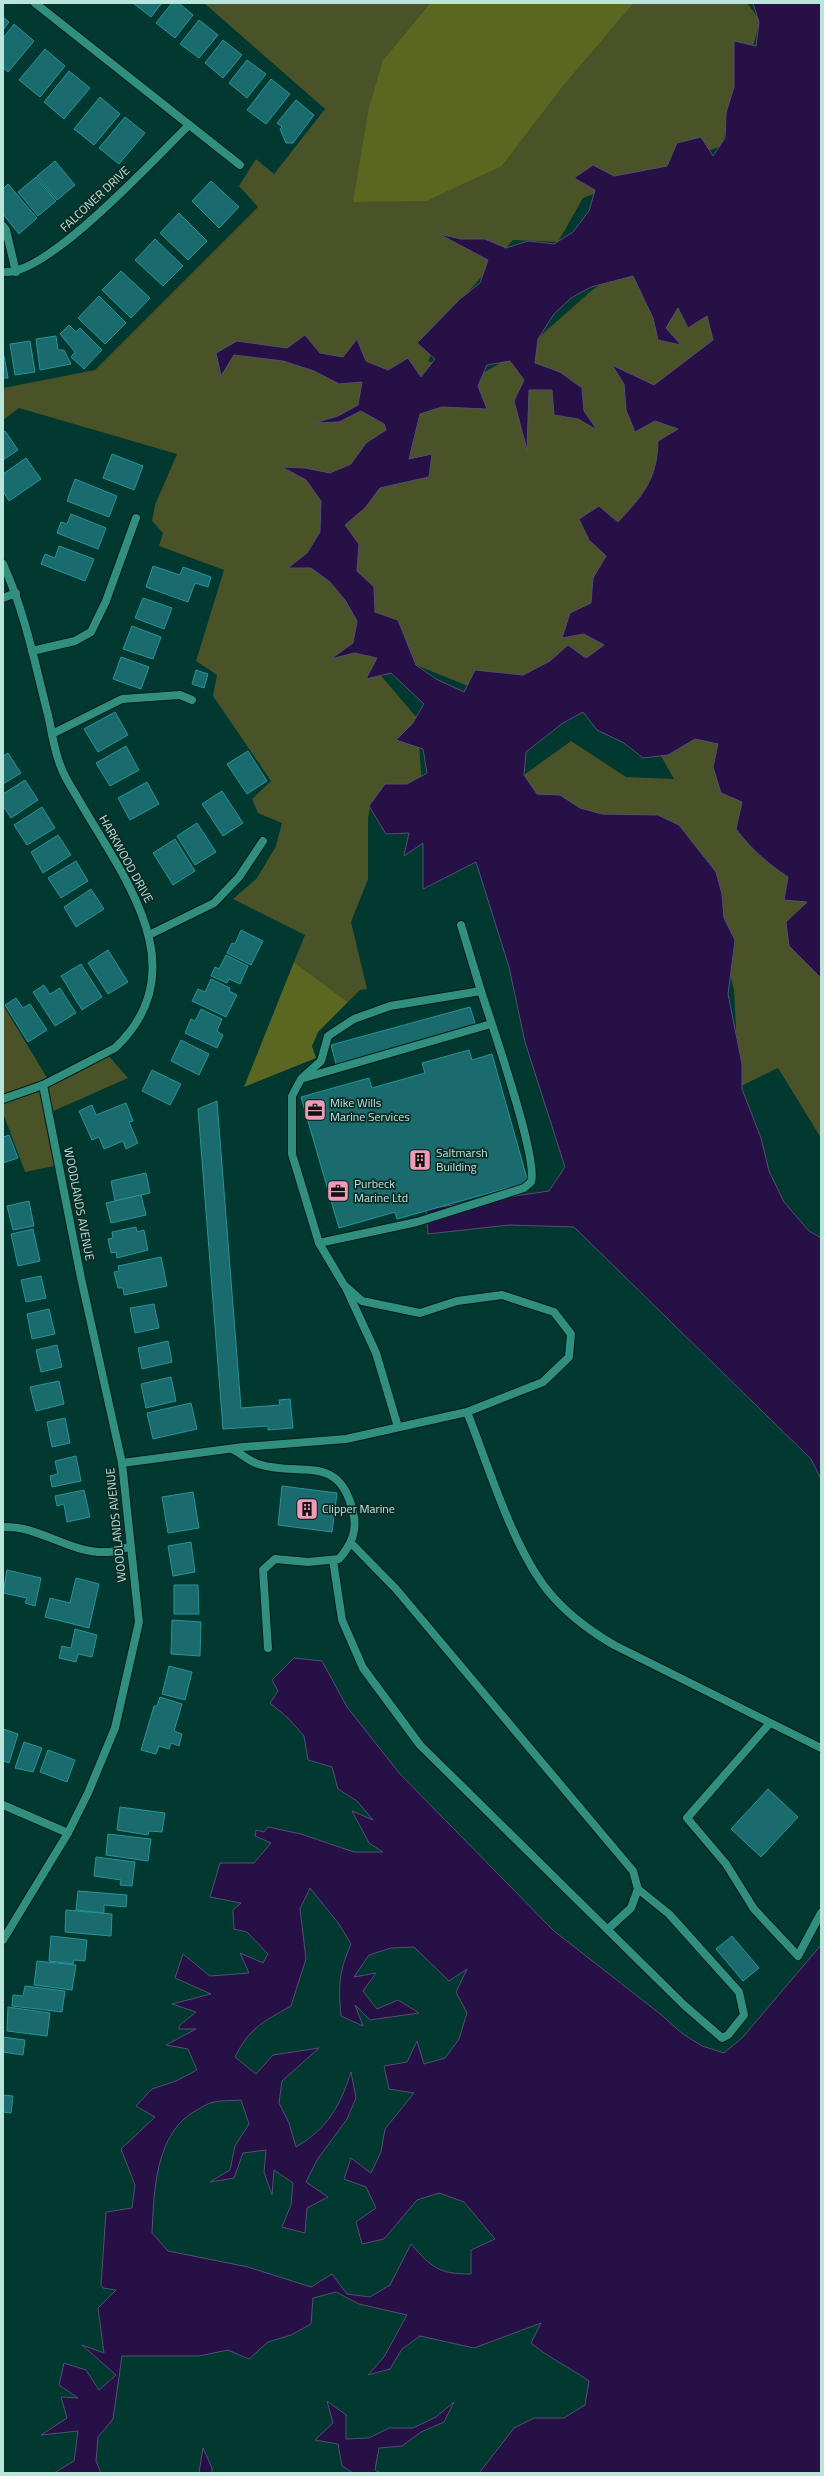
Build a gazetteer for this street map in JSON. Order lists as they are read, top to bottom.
{
  "streets": {
    "street": ["FALCONER DRIVE", "HARKWOOD DRIVE", "WOODLANDS AVENUE"]
  },
  "crossings": [
    ["HARKWOOD DRIVE", "WOODLANDS AVENUE"]
  ],
  "places": {
    "office": ["Mike Wills Marine Services", "Purbeck Marine Ltd"],
    "building": ["Saltmarsh Building", "Clipper Marine"]
  }
}
